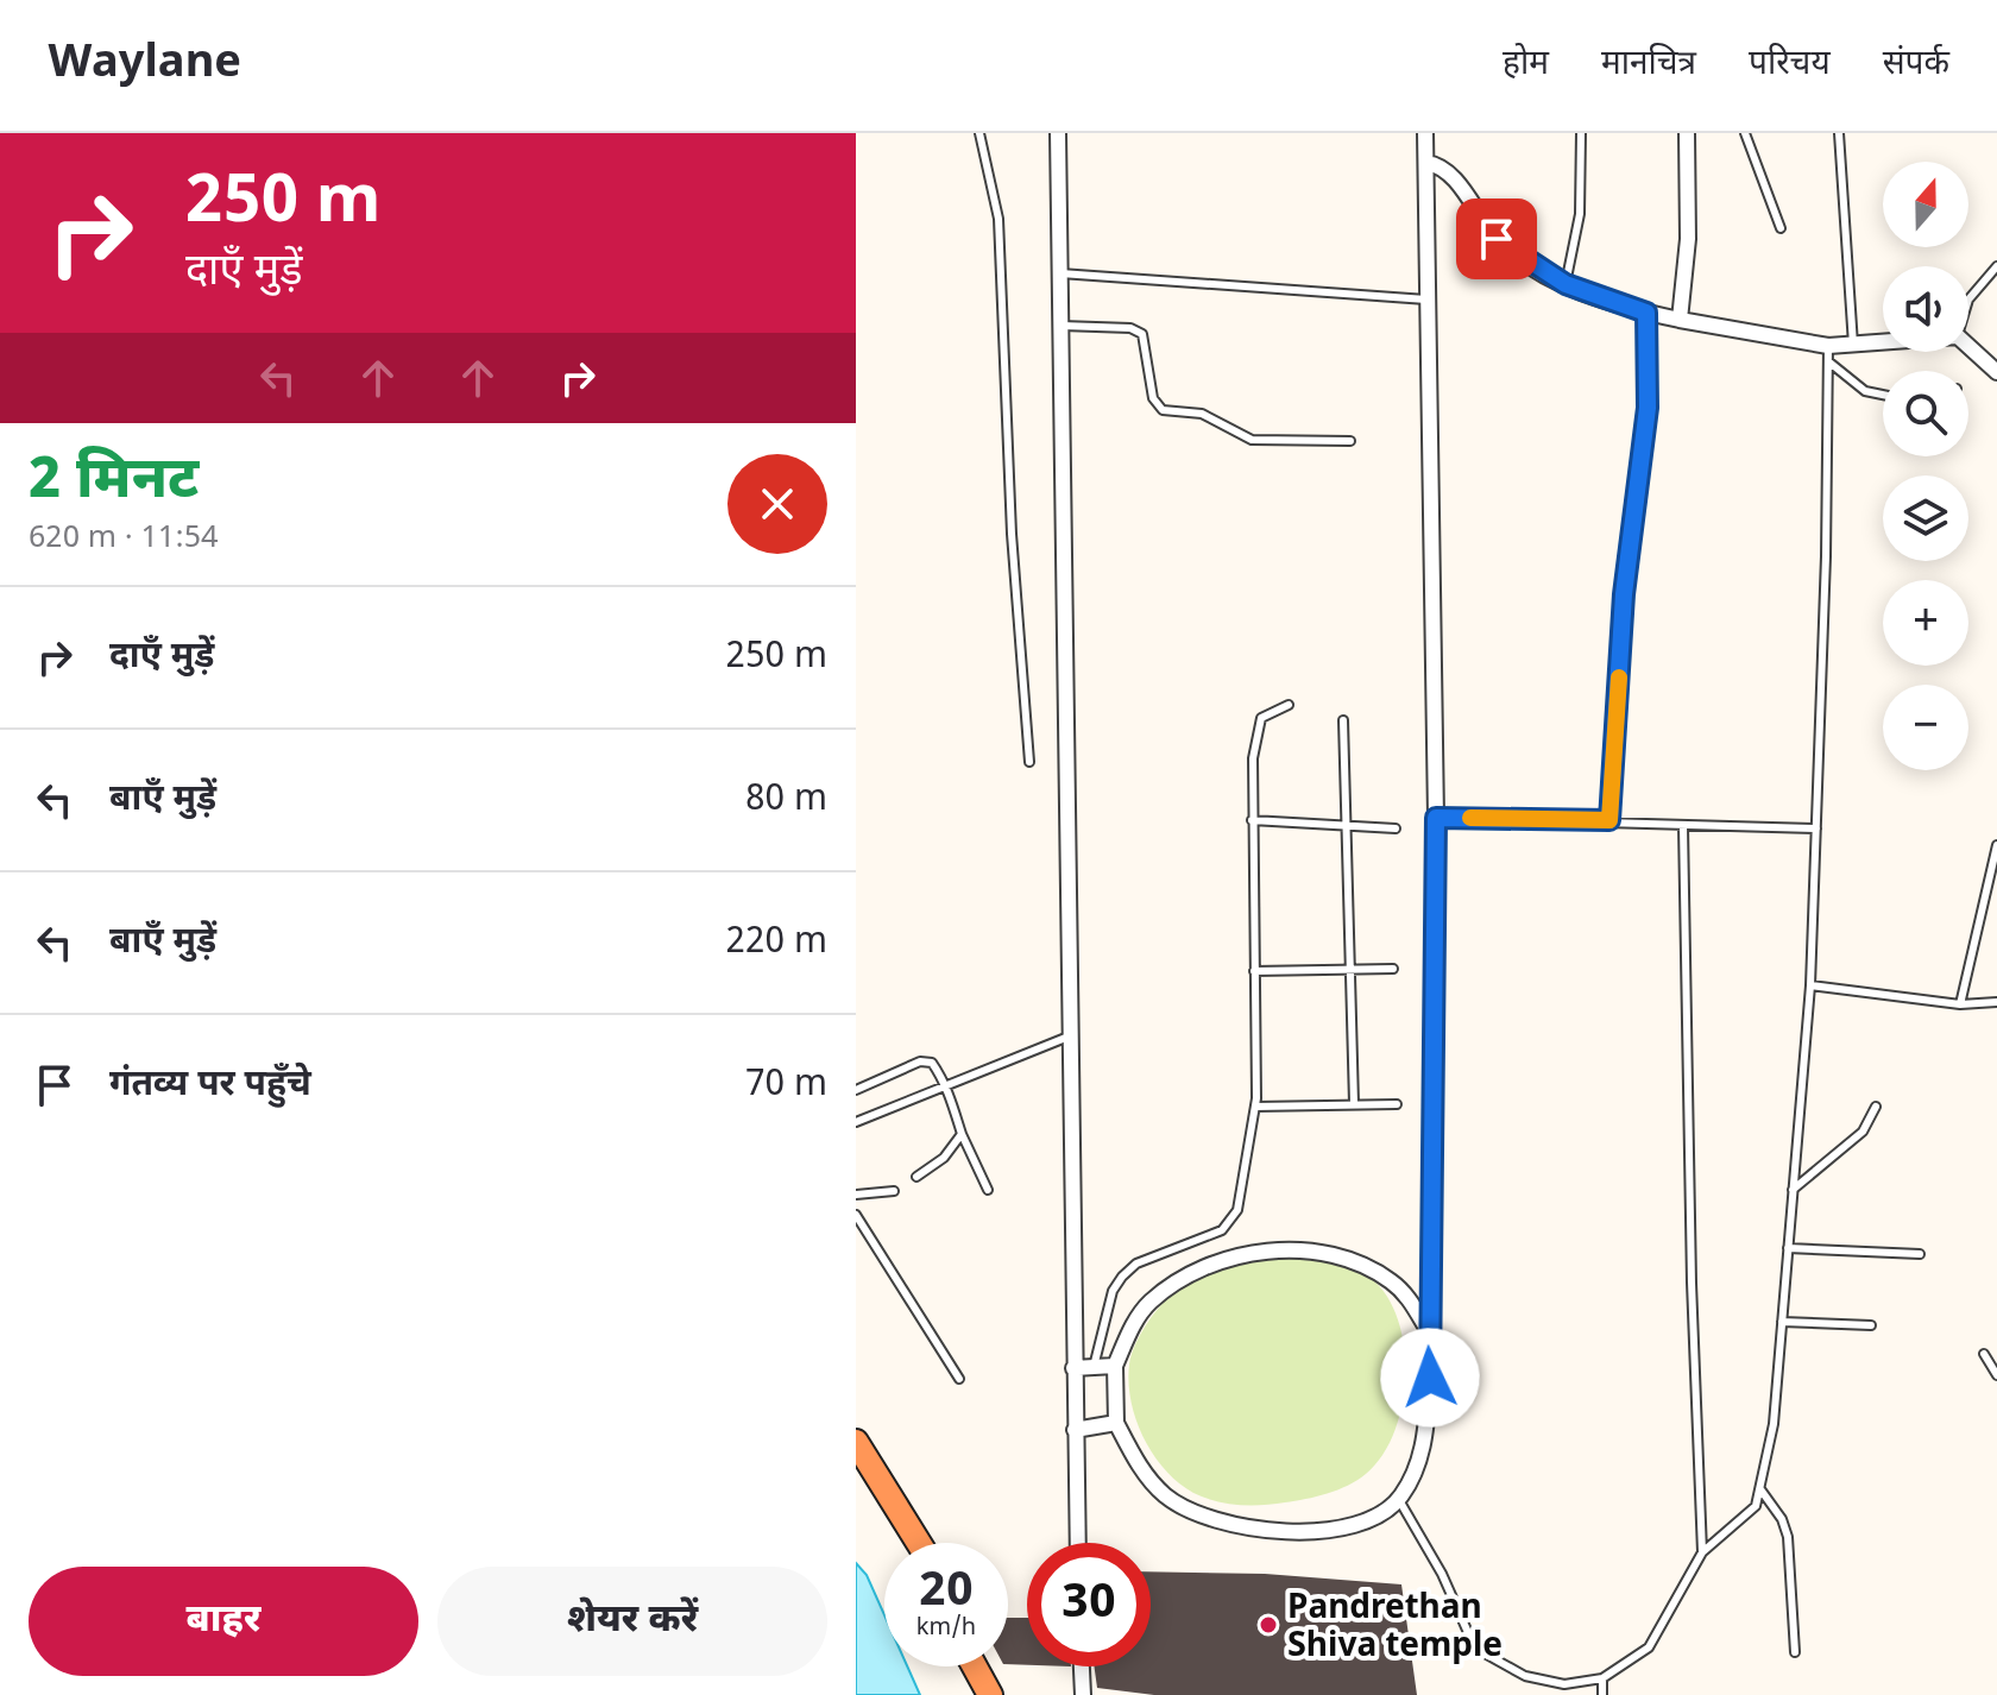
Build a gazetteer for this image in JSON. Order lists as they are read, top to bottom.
{
  "places": ["Pandrethan Shiva temple"],
  "north": "top",
  "page": {
    "header": "Waylane",
    "nav": [
      "होम",
      "मानचित्र",
      "परिचय",
      "संपर्क"
    ],
    "turn": ["250 m", "दाएँ मुड़ें"],
    "map_buttons": ["+", "−"],
    "heading": ["2 मिनट", "620 m · 11:54"],
    "list": [
      {
        "name": "दाएँ मुड़ें",
        "value": "250 m"
      },
      {
        "name": "बाएँ मुड़ें",
        "value": "80 m"
      },
      {
        "name": "बाएँ मुड़ें",
        "value": "220 m"
      },
      {
        "name": "गंतव्य पर पहुँचे",
        "value": "70 m"
      }
    ],
    "speed": "20 km/h",
    "limit": "30",
    "buttons": ["बाहर", "शेयर करें"]
  }
}
